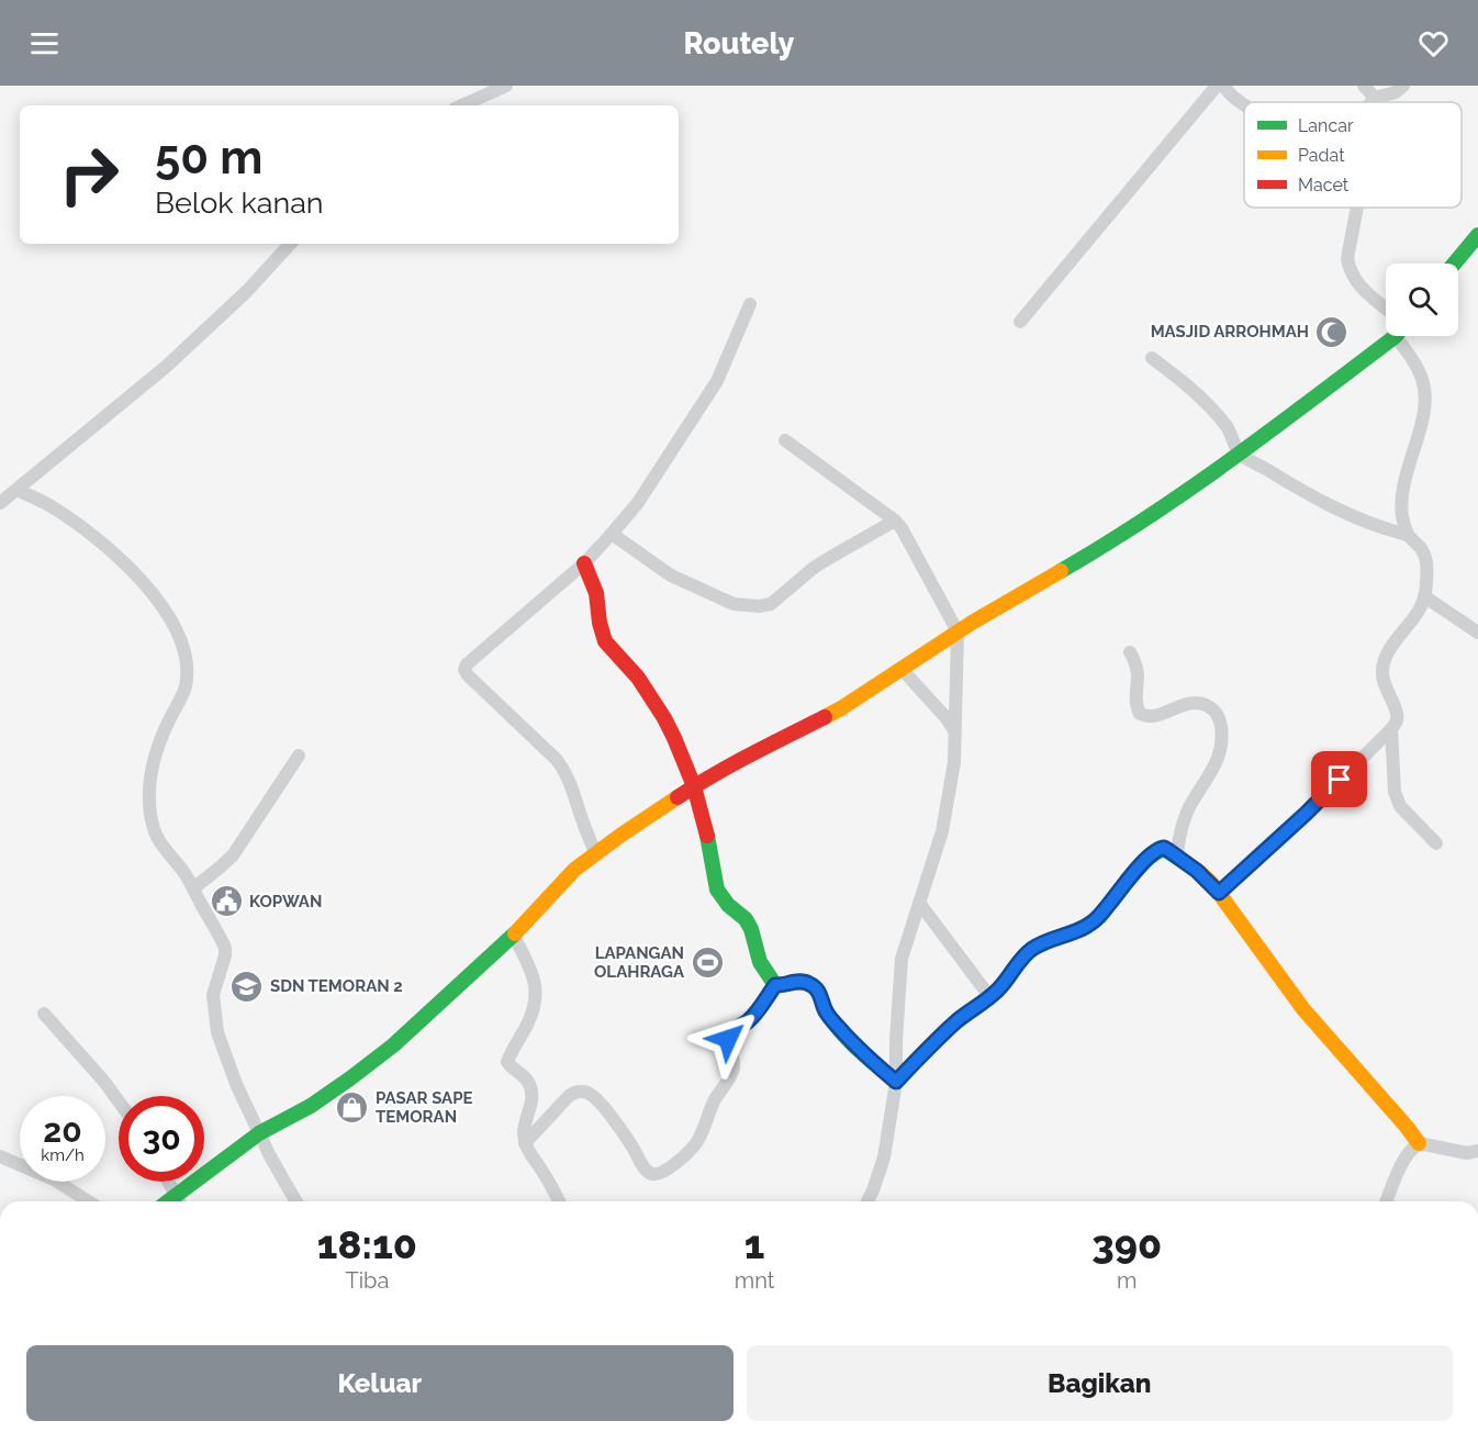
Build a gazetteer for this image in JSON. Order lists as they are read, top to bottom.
{
  "places": {
    "mosque": ["MASJID ARROHMAH"],
    "public building": ["KOPWAN"],
    "sports": ["LAPANGAN OLAHRAGA"],
    "school or university": ["SDN TEMORAN 2"],
    "shop": ["PASAR SAPE TEMORAN"]
  },
  "legend": ["Lancar", "Padat", "Macet"],
  "page": {
    "header": "Routely",
    "turn": ["50 m", "Belok kanan"],
    "speed": "20 km/h",
    "limit": "30",
    "eta": [
      "18:10",
      "Tiba",
      "1",
      "mnt",
      "390",
      "m"
    ],
    "buttons": ["Keluar", "Bagikan"]
  }
}
